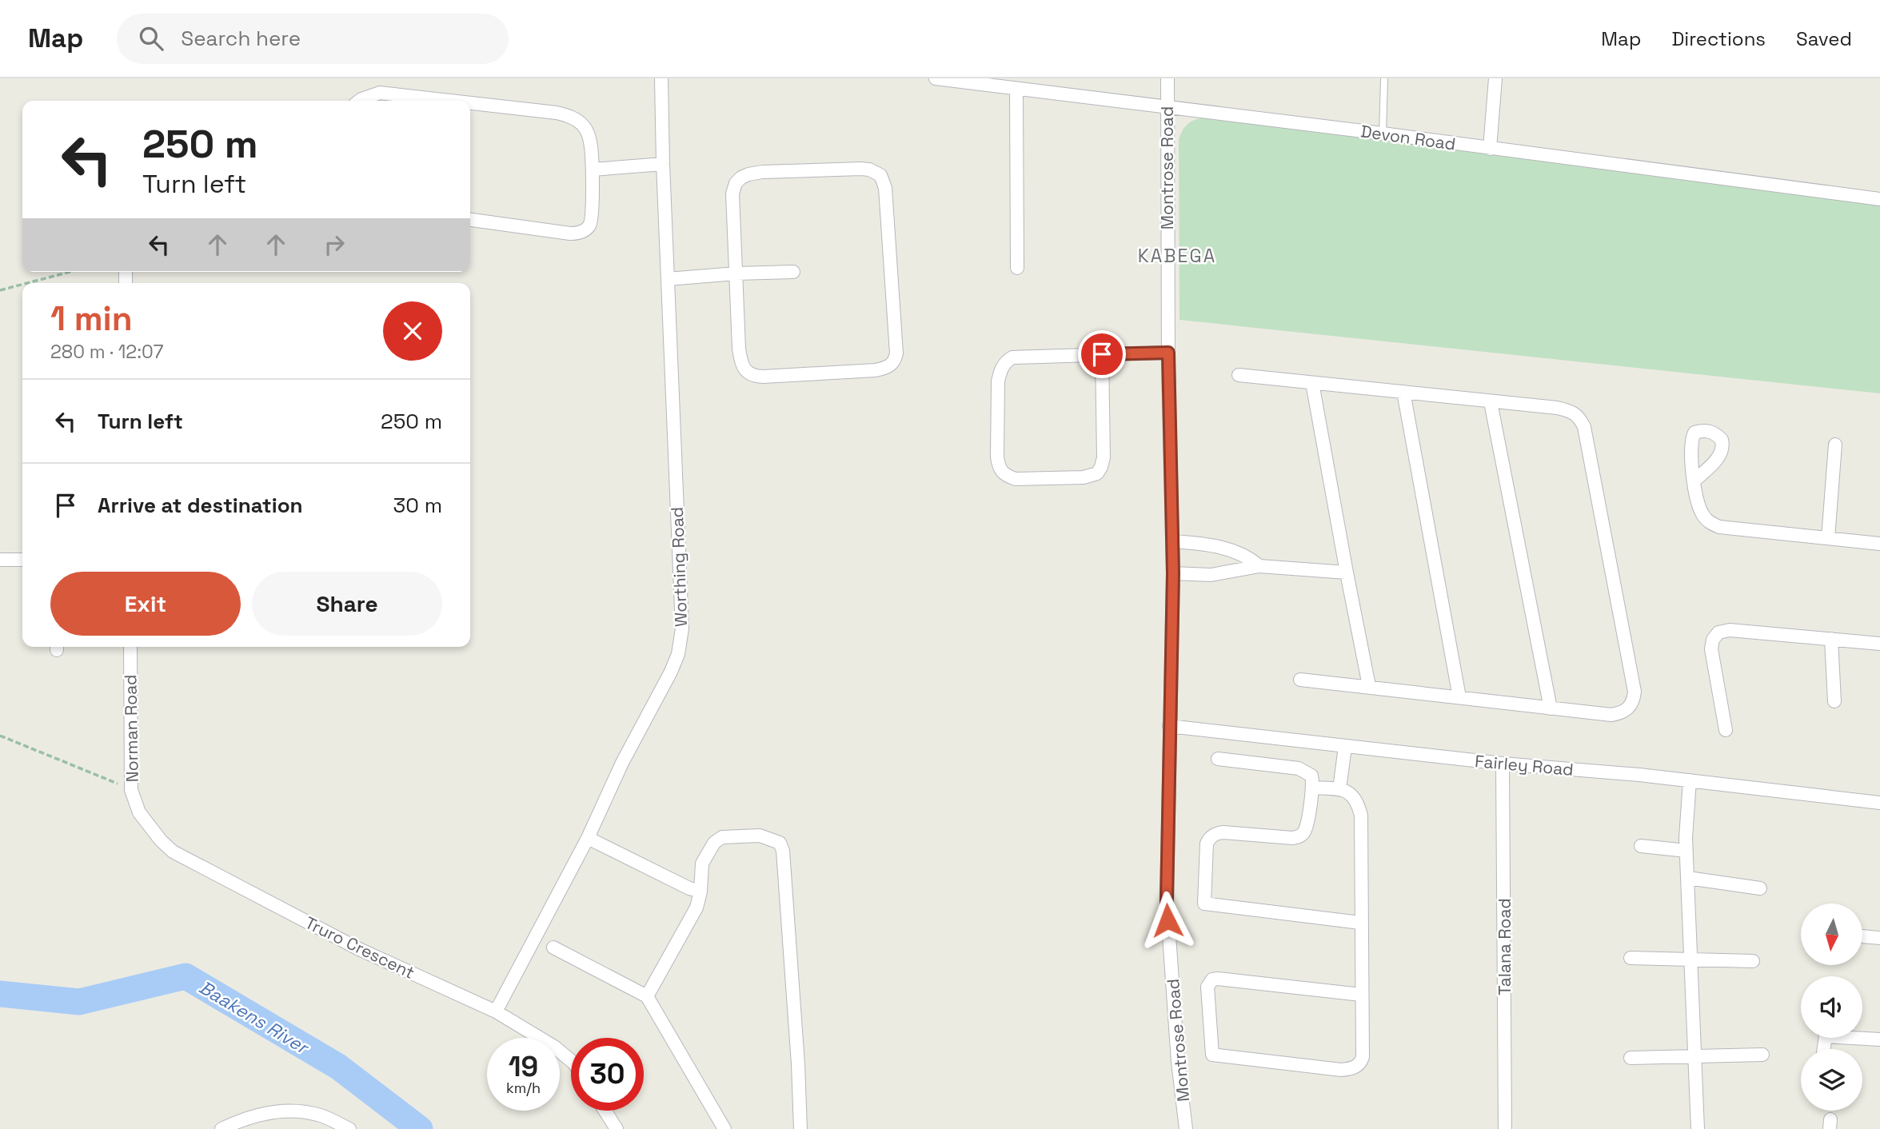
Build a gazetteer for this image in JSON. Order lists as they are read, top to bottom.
{
  "streets": {
    "street": [
      "Devon Road",
      "Montrose Road",
      "Worthing Road",
      "Norman Road",
      "Fairley Road",
      "Talana Road",
      "Truro Crescent"
    ]
  },
  "crossings": [
    ["Devon Road", "Montrose Road"],
    ["Montrose Road", "Fairley Road"],
    ["Worthing Road", "Truro Crescent"],
    ["Norman Road", "Truro Crescent"],
    ["Fairley Road", "Talana Road"]
  ],
  "districts": ["KABEGA"],
  "water": ["Baakens River"],
  "north": "bottom",
  "page": {
    "header": "Map",
    "search": "Search here",
    "nav": ["Map", "Directions", "Saved"],
    "turn": ["250 m", "Turn left"],
    "heading": ["1 min", "280 m · 12:07"],
    "list": [
      {
        "name": "Turn left",
        "value": "250 m"
      },
      {
        "name": "Arrive at destination",
        "value": "30 m"
      }
    ],
    "buttons": ["Exit", "Share"],
    "speed": "19 km/h",
    "limit": "30"
  }
}
